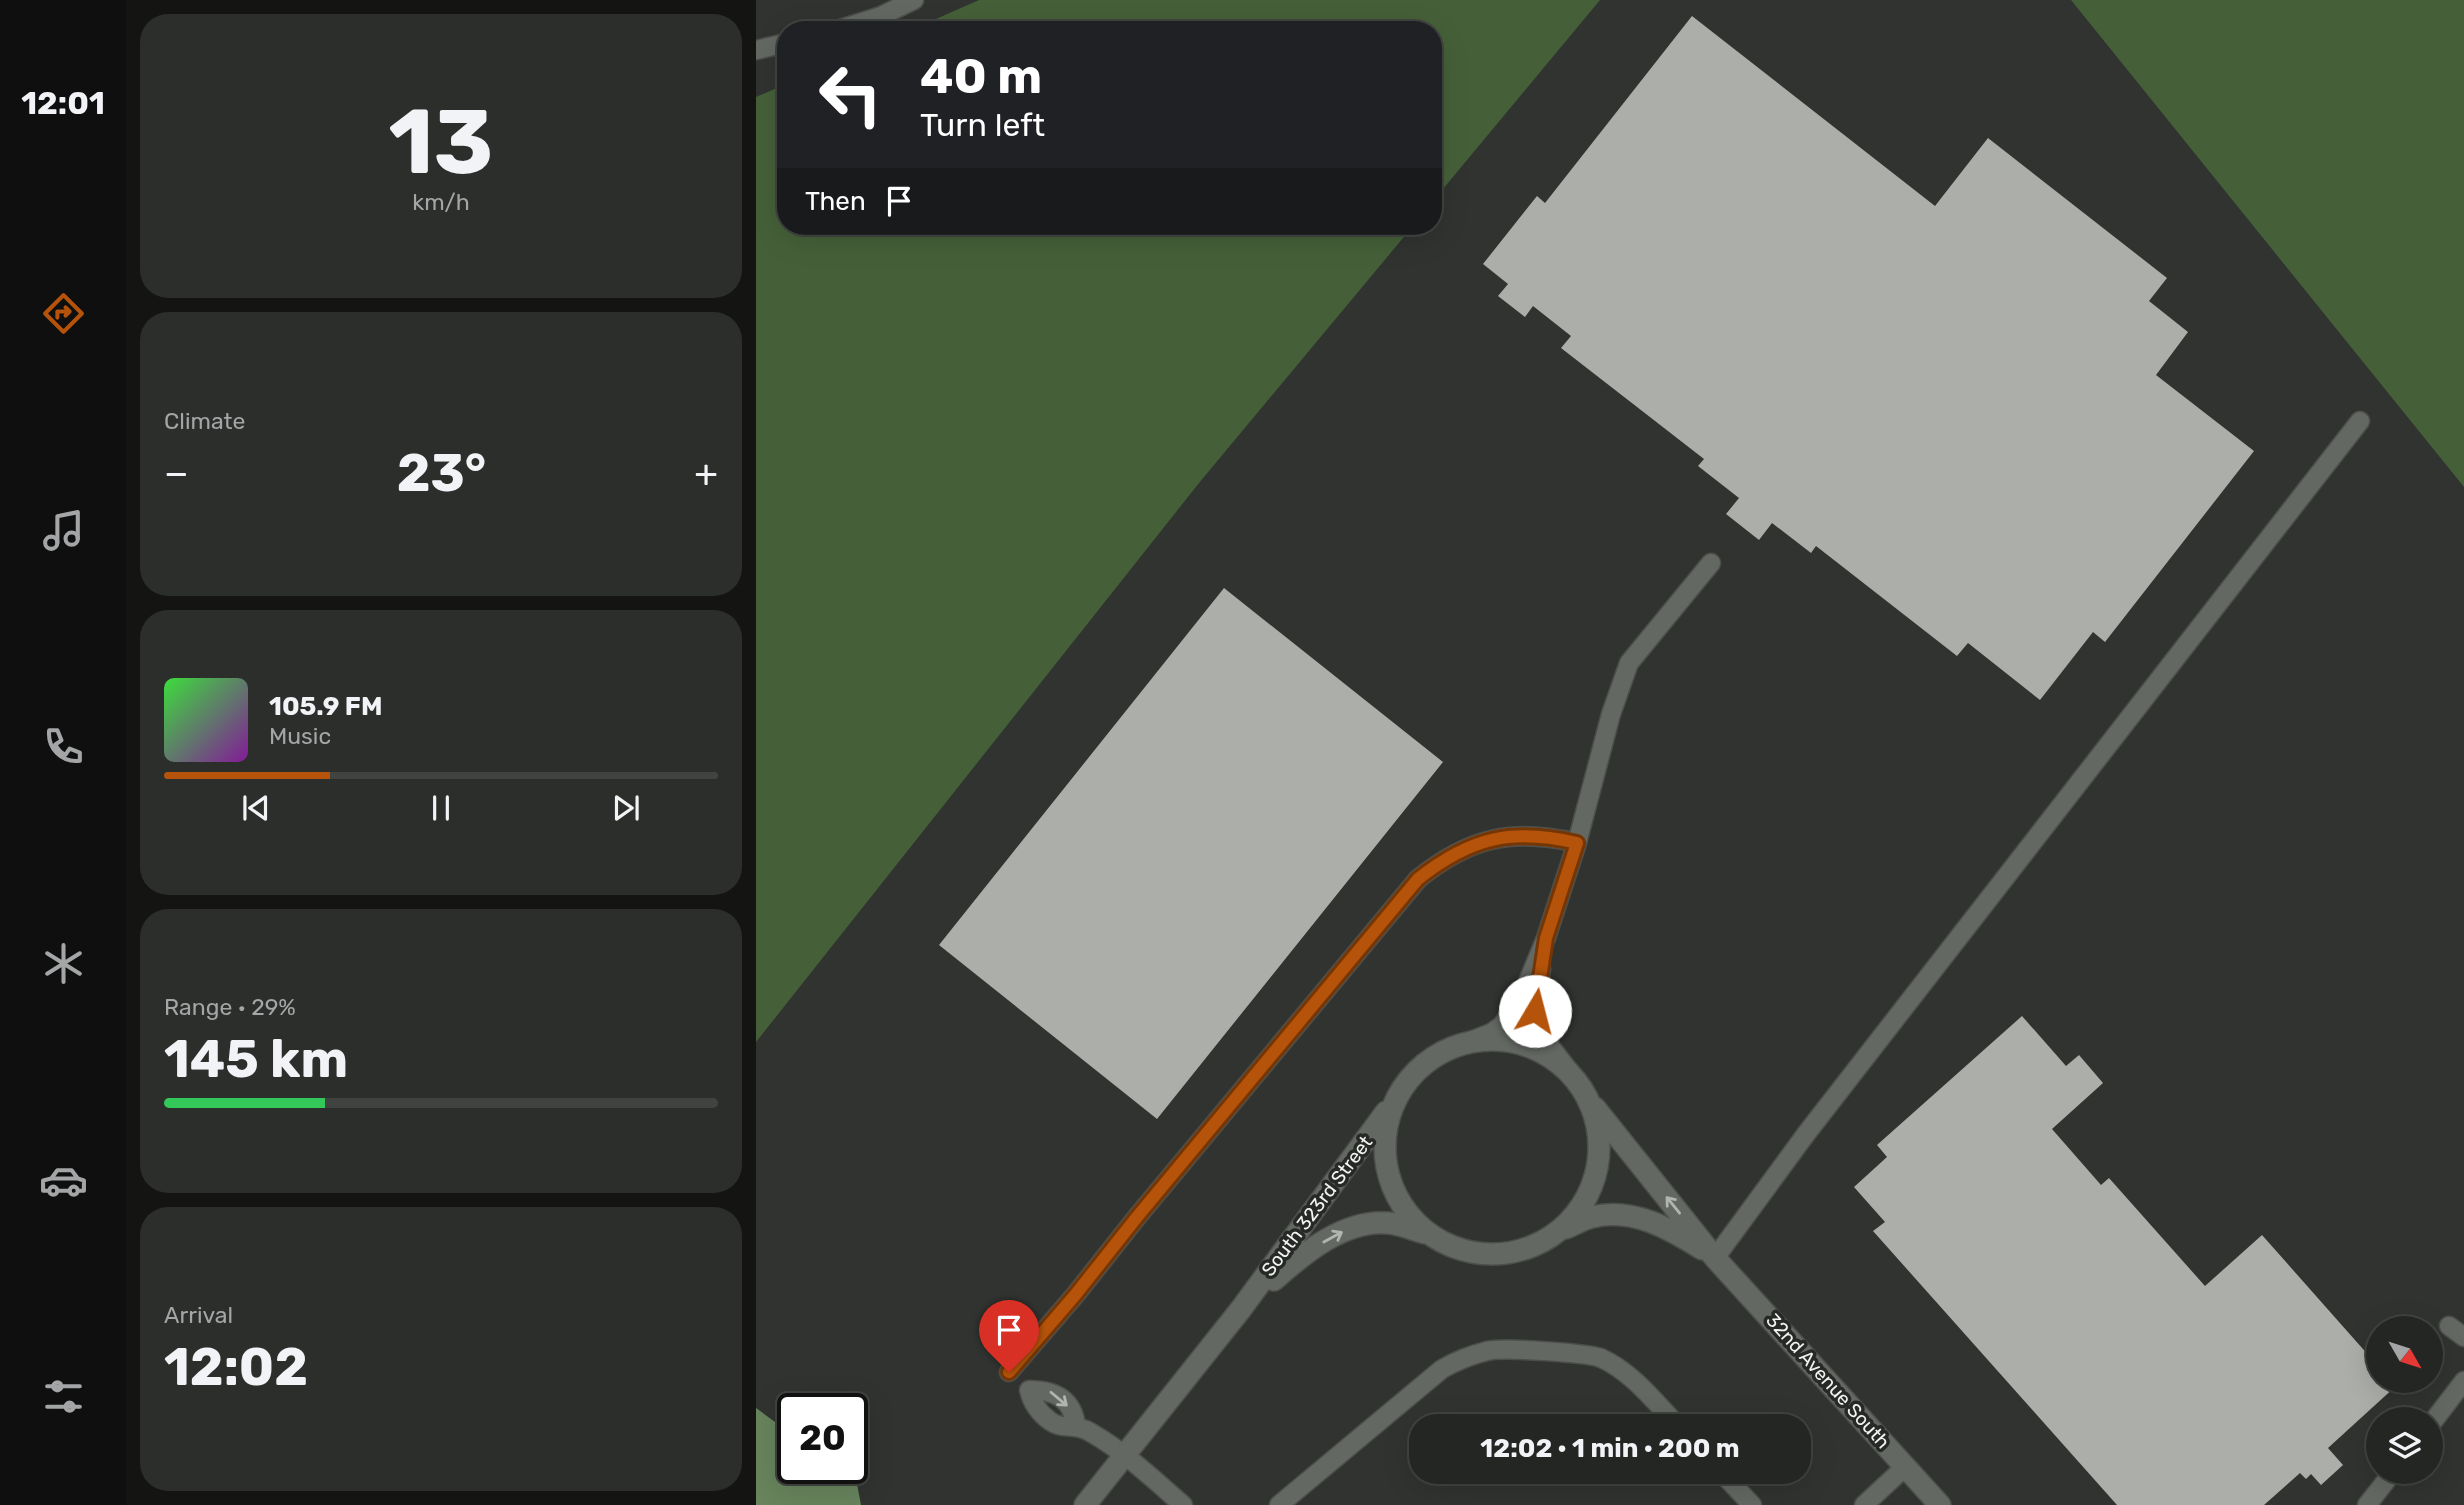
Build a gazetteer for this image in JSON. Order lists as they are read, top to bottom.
{
  "streets": {
    "street": ["South 323rd Street", "32nd Avenue South"]
  },
  "crossings": [
    ["South 323rd Street", "32nd Avenue South"]
  ],
  "north": "bottom right",
  "page": {
    "tabs": "12:01",
    "tile": [
      ["13", "km/h"],
      "Climate",
      ["Range · 29%", "145 km"],
      ["Arrival", "12:02"]
    ],
    "turn": ["40 m", "Turn left"],
    "then": "Then",
    "heat": ["−", "23°", "+"],
    "song": ["105.9 FM", "Music"],
    "limit": "20",
    "trip": "12:02 · 1 min · 200 m"
  }
}
